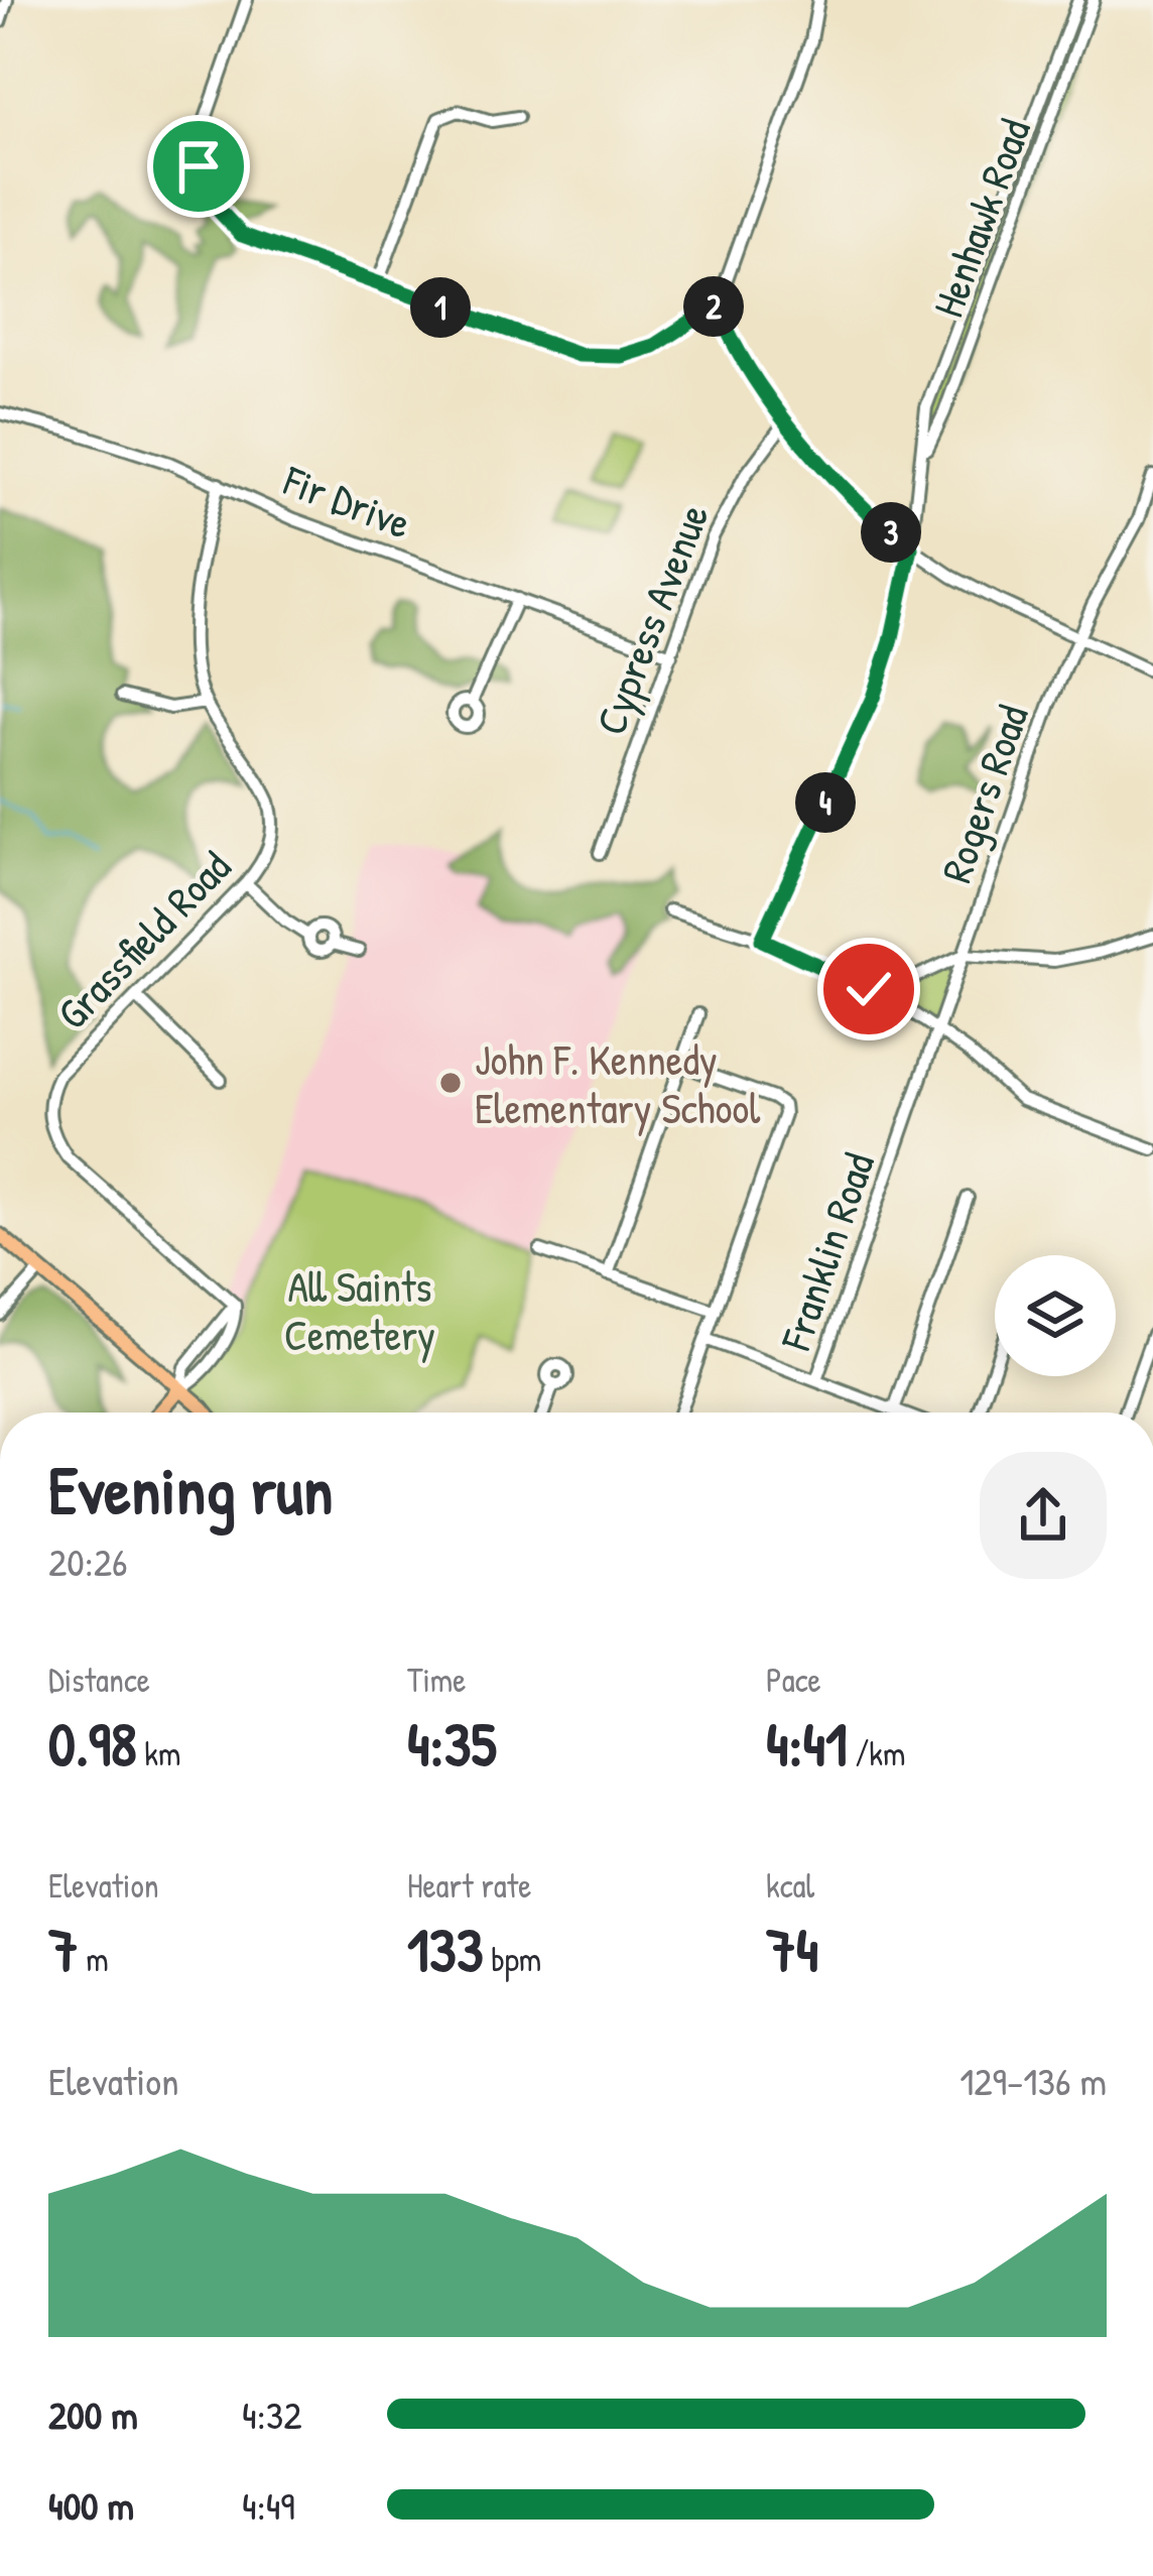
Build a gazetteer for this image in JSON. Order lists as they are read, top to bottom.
{
  "streets": {
    "street": [
      "Henhawk Road",
      "Fir Drive",
      "Cypress Avenue",
      "Rogers Road",
      "Grassfield Road",
      "Franklin Road"
    ]
  },
  "crossings": [
    ["Fir Drive", "Cypress Avenue"],
    ["Fir Drive", "Grassfield Road"],
    ["Rogers Road", "Franklin Road"]
  ],
  "parks": ["All Saints Cemetery"],
  "places": ["John F. Kennedy Elementary School"],
  "page": {
    "pins": [
      "2",
      "1",
      "3",
      "4"
    ],
    "heading": ["Evening run", "20:26"],
    "stats": [
      ["Distance", "0.98 km"],
      ["Time", "4:35"],
      ["Pace", "4:41 /km"],
      ["Elevation", "7 m"],
      ["Heart rate", "133 bpm"],
      ["kcal", "74"]
    ],
    "chart": ["Elevation", "129–136 m"],
    "list": [
      {
        "name": "200 m",
        "note": "4:32"
      },
      {
        "name": "400 m",
        "note": "4:49"
      }
    ]
  }
}
